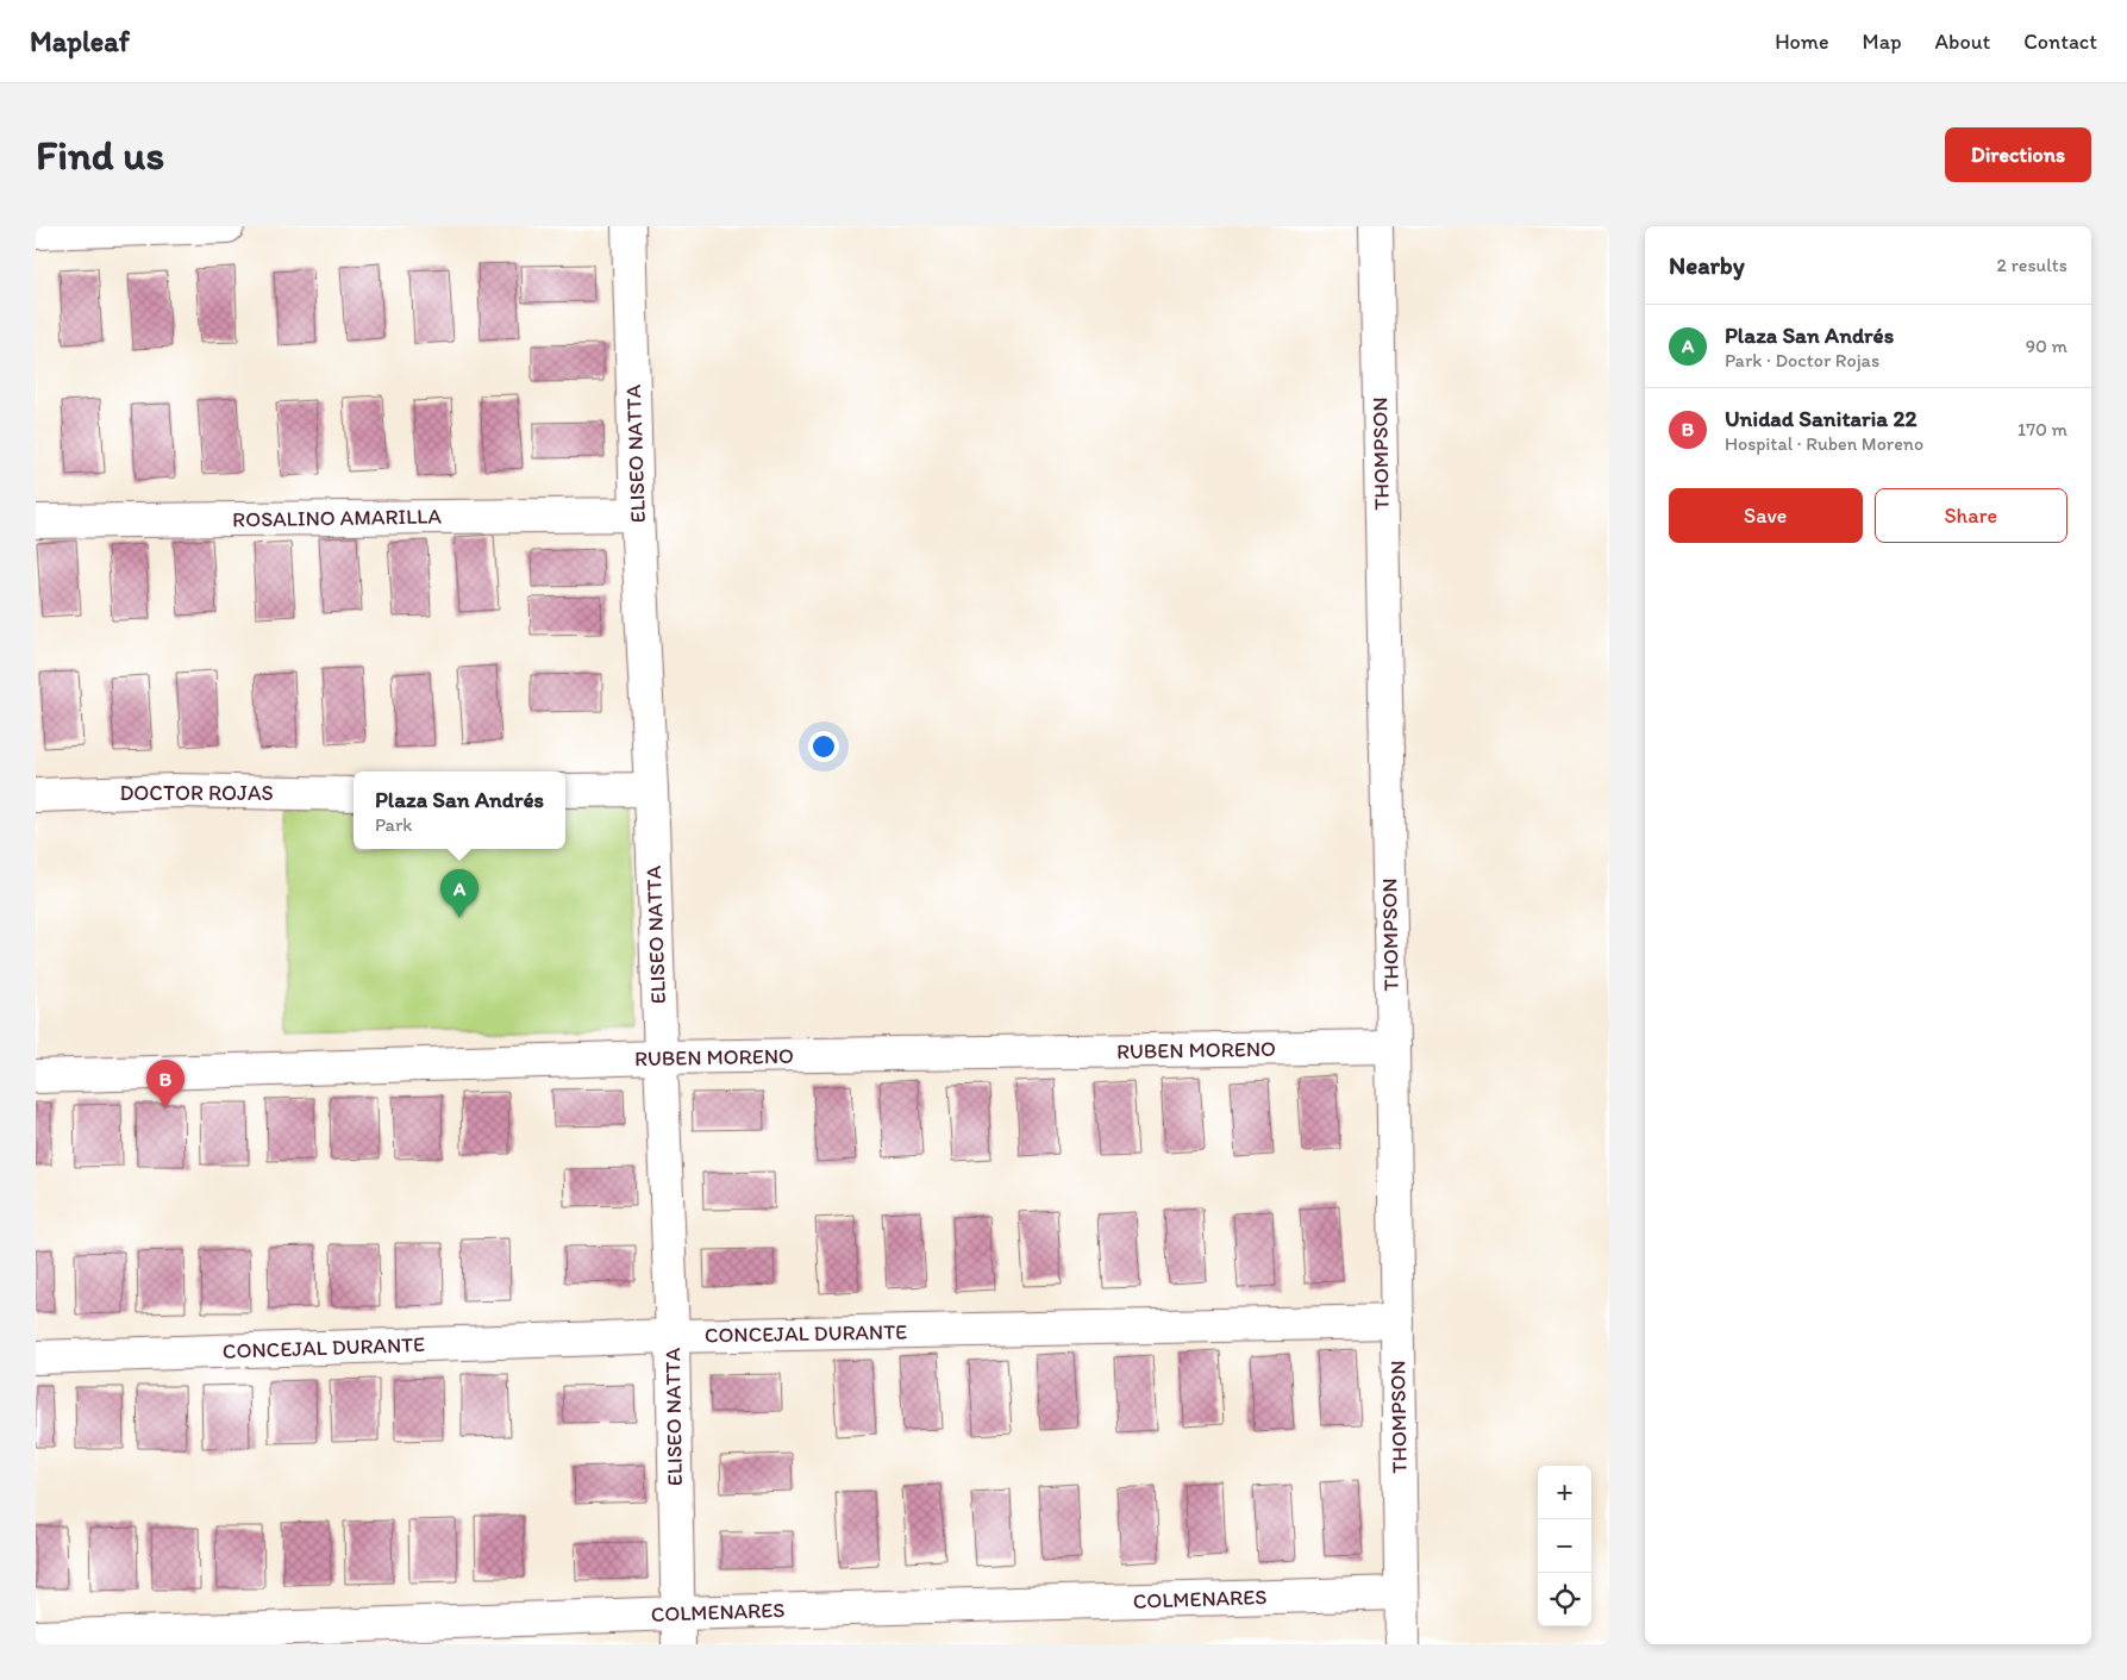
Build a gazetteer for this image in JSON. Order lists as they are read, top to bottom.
{
  "streets": {
    "street": [
      "ELISEO NATTA",
      "THOMPSON",
      "ROSALINO AMARILLA",
      "DOCTOR ROJAS",
      "RUBEN MORENO",
      "CONCEJAL DURANTE",
      "COLMENARES"
    ]
  },
  "crossings": [
    ["ELISEO NATTA", "ROSALINO AMARILLA"],
    ["ELISEO NATTA", "RUBEN MORENO"],
    ["ELISEO NATTA", "CONCEJAL DURANTE"],
    ["ELISEO NATTA", "COLMENARES"],
    ["THOMPSON", "RUBEN MORENO"],
    ["THOMPSON", "CONCEJAL DURANTE"],
    ["THOMPSON", "COLMENARES"]
  ],
  "page": {
    "header": "Mapleaf",
    "nav": [
      "Home",
      "Map",
      "About",
      "Contact"
    ],
    "buttons": [
      "Directions",
      ["Save", "Share"]
    ],
    "title": "Find us",
    "heading": ["Nearby", "2 results"],
    "list": [
      {
        "mark": "A",
        "name": "Plaza San Andrés",
        "note": "Park · Doctor Rojas",
        "value": "90 m"
      },
      {
        "mark": "B",
        "name": "Unidad Sanitaria 22",
        "note": "Hospital · Ruben Moreno",
        "value": "170 m"
      }
    ],
    "popup": ["Plaza San Andrés", "Park"],
    "pins": ["A", "B"],
    "map_buttons": ["+", "−"]
  }
}
